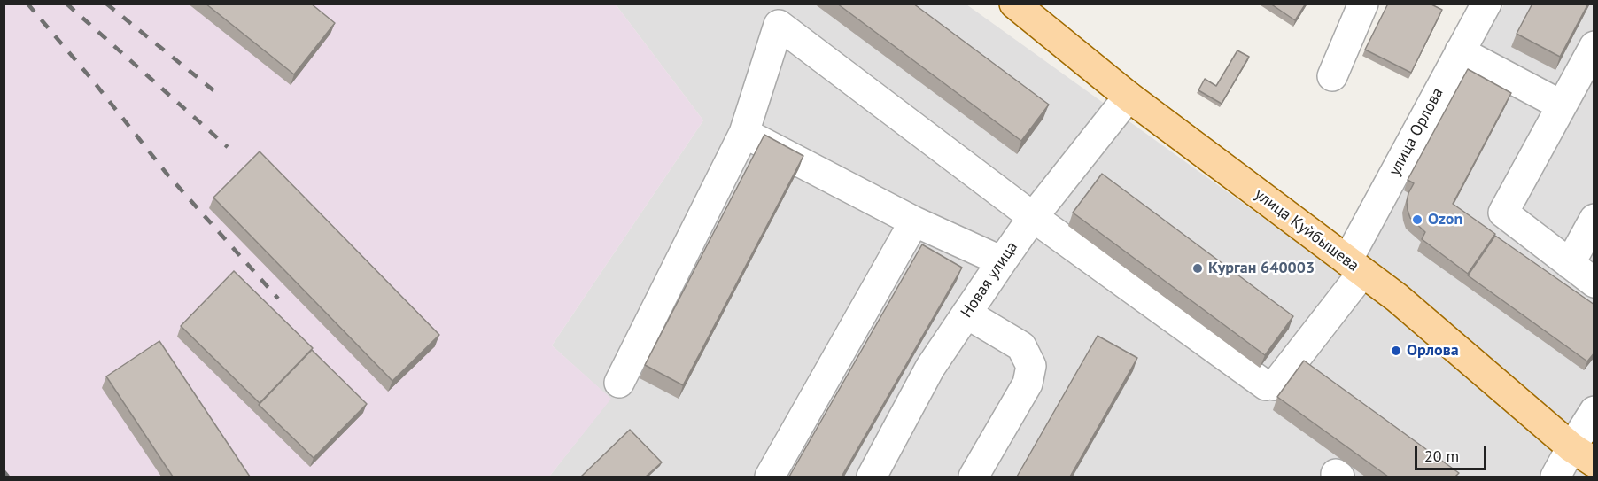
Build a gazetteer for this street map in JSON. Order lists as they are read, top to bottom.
{
  "streets": {
    "main road": ["улица Куйбышева"],
    "street": ["улица Орлова", "Новая улица"]
  },
  "crossings": [
    ["улица Орлова", "улица Куйбышева"],
    ["улица Орлова", "Новая улица"],
    ["улица Куйбышева", "Новая улица"]
  ],
  "places": ["Ozon", "Курган 640003", "Орлова"],
  "scale_bar": "20 m"
}
